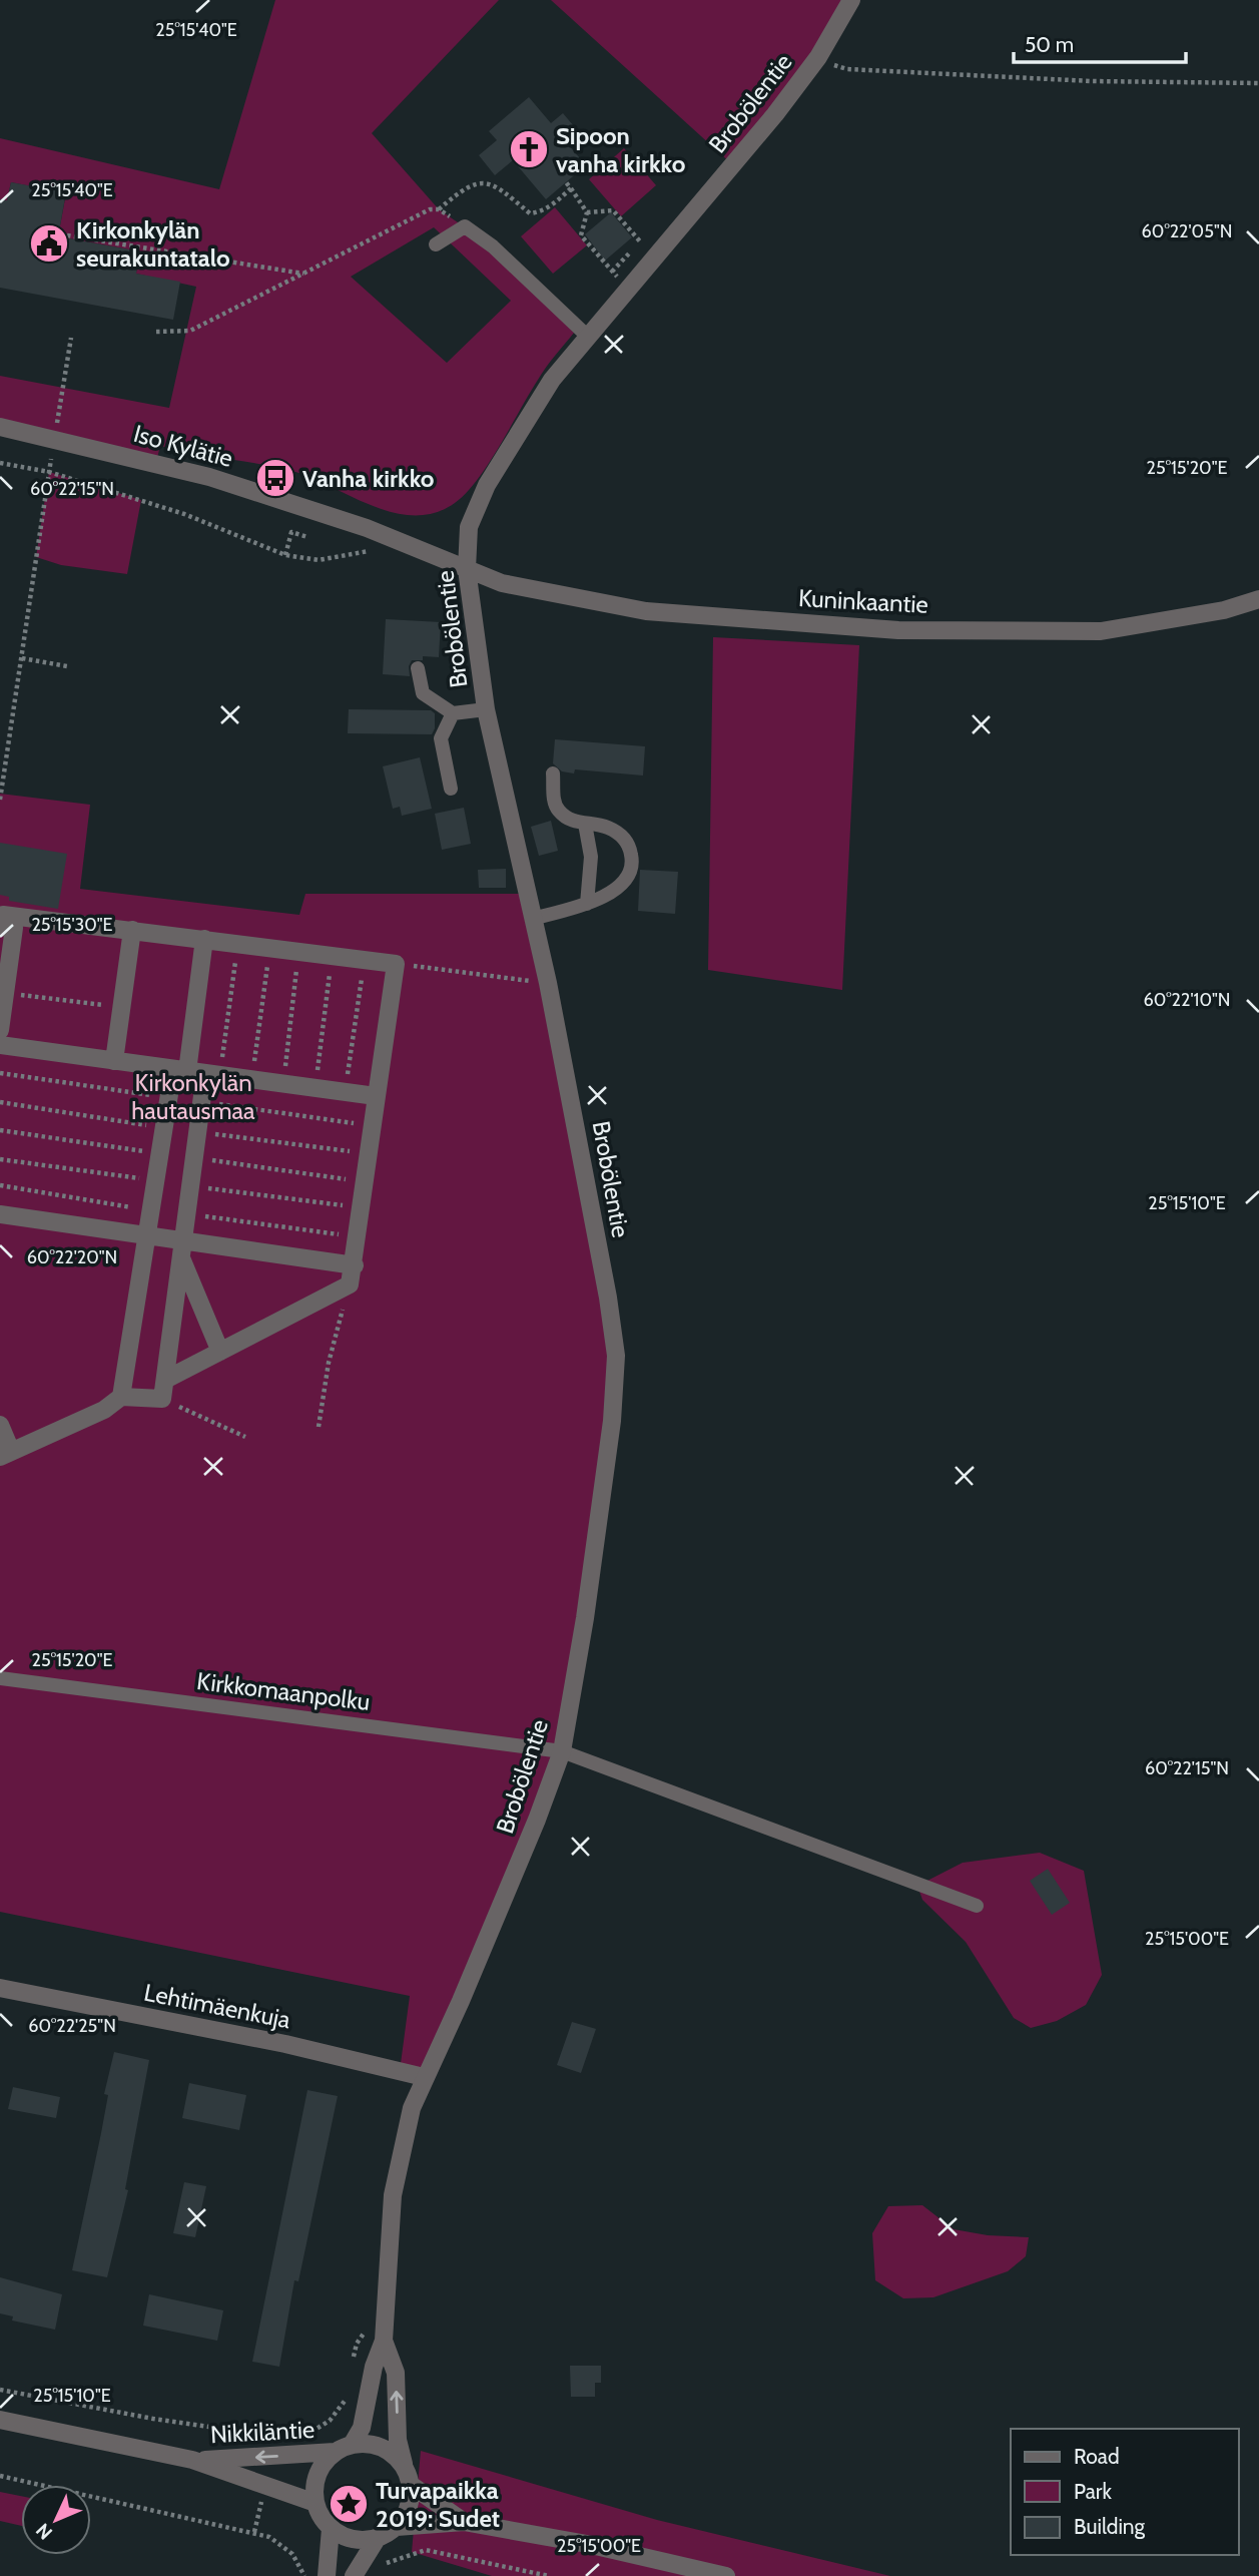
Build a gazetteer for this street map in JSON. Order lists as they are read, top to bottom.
{
  "streets": {
    "street": [
      "Brobölentie",
      "Iso Kylätie",
      "Kuninkaantie",
      "Lehtimäenkuja",
      "Nikkiläntie"
    ],
    "lane": ["Kirkkomaanpolku"]
  },
  "crossings": [
    ["Brobölentie", "Iso Kylätie"],
    ["Brobölentie", "Kuninkaantie"],
    ["Brobölentie", "Kirkkomaanpolku"],
    ["Brobölentie", "Lehtimäenkuja"],
    ["Brobölentie", "Nikkiläntie"],
    ["Iso Kylätie", "Kuninkaantie"]
  ],
  "parks": ["Kirkonkylän hautausmaa"],
  "places": {
    "church": ["Sipoon vanha kirkko"],
    "public building": ["Kirkonkylän seurakuntatalo"],
    "bus stop": ["Vanha kirkko"],
    "place": ["Turvapaikka 2019: Sudet"]
  },
  "legend": ["Road", "Park", "Building"],
  "scale_bar": "50 m",
  "north": "bottom left",
  "coordinates": [
    "25°15'40\"E",
    "60°22'05\"N",
    "25°15'20\"E",
    "60°22'15\"N",
    "25°15'30\"E",
    "60°22'10\"N",
    "25°15'10\"E",
    "60°22'20\"N",
    "25°15'00\"E",
    "60°22'25\"N"
  ]
}
